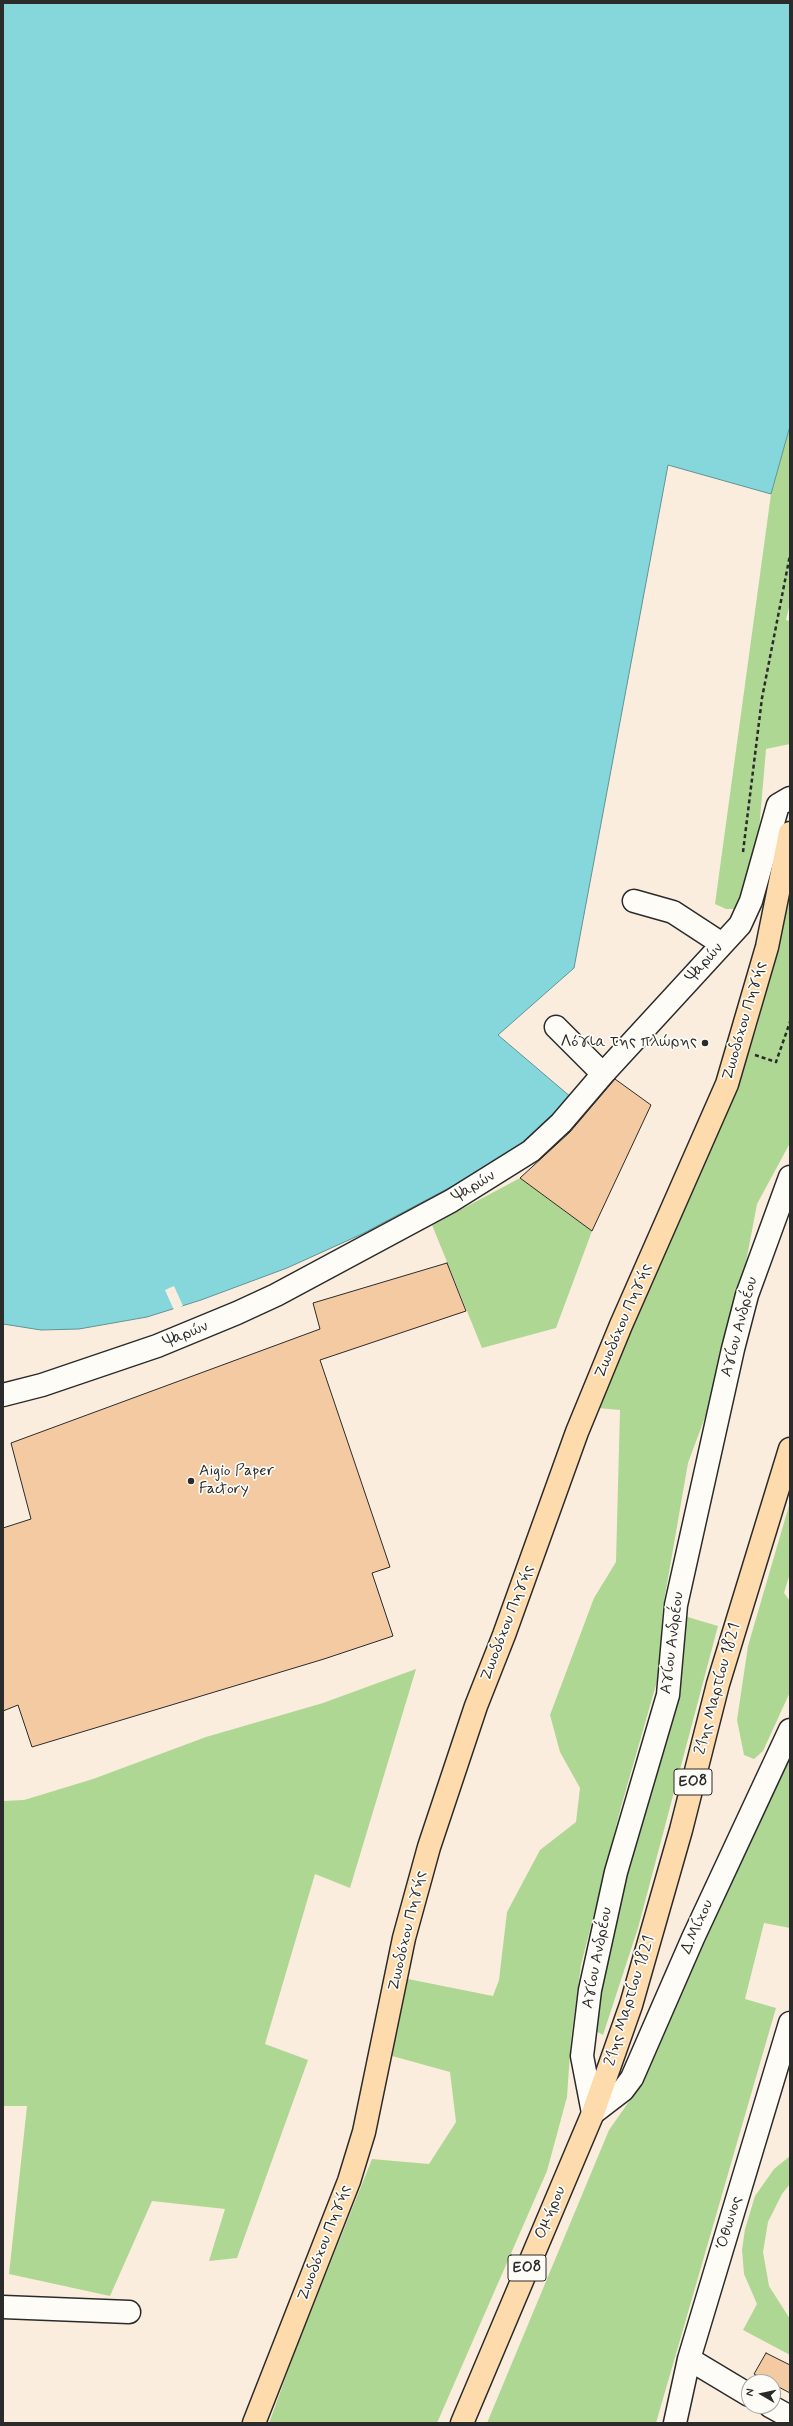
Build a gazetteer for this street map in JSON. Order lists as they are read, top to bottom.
{
  "streets": {
    "main road": [
      "Ζωοδόχου Πηγής",
      "21ης Μαρτίου 1821",
      "ΕΟ8",
      "Ομήρου"
    ],
    "street": [
      "Ψαρών",
      "Αγίου Ανδρέου",
      "Δ.Μίχου",
      "Όθωνος"
    ]
  },
  "crossings": [
    ["Αγίου Ανδρέου", "21ης Μαρτίου 1821"],
    ["Αγίου Ανδρέου", "Δ.Μίχου"],
    ["Αγίου Ανδρέου", "Ομήρου"],
    ["21ης Μαρτίου 1821", "Δ.Μίχου"],
    ["21ης Μαρτίου 1821", "Ομήρου"],
    ["Δ.Μίχου", "Ομήρου"]
  ],
  "places": ["Λόγια της πλώρης", "Aigio Paper Factory"],
  "north": "left"
}
